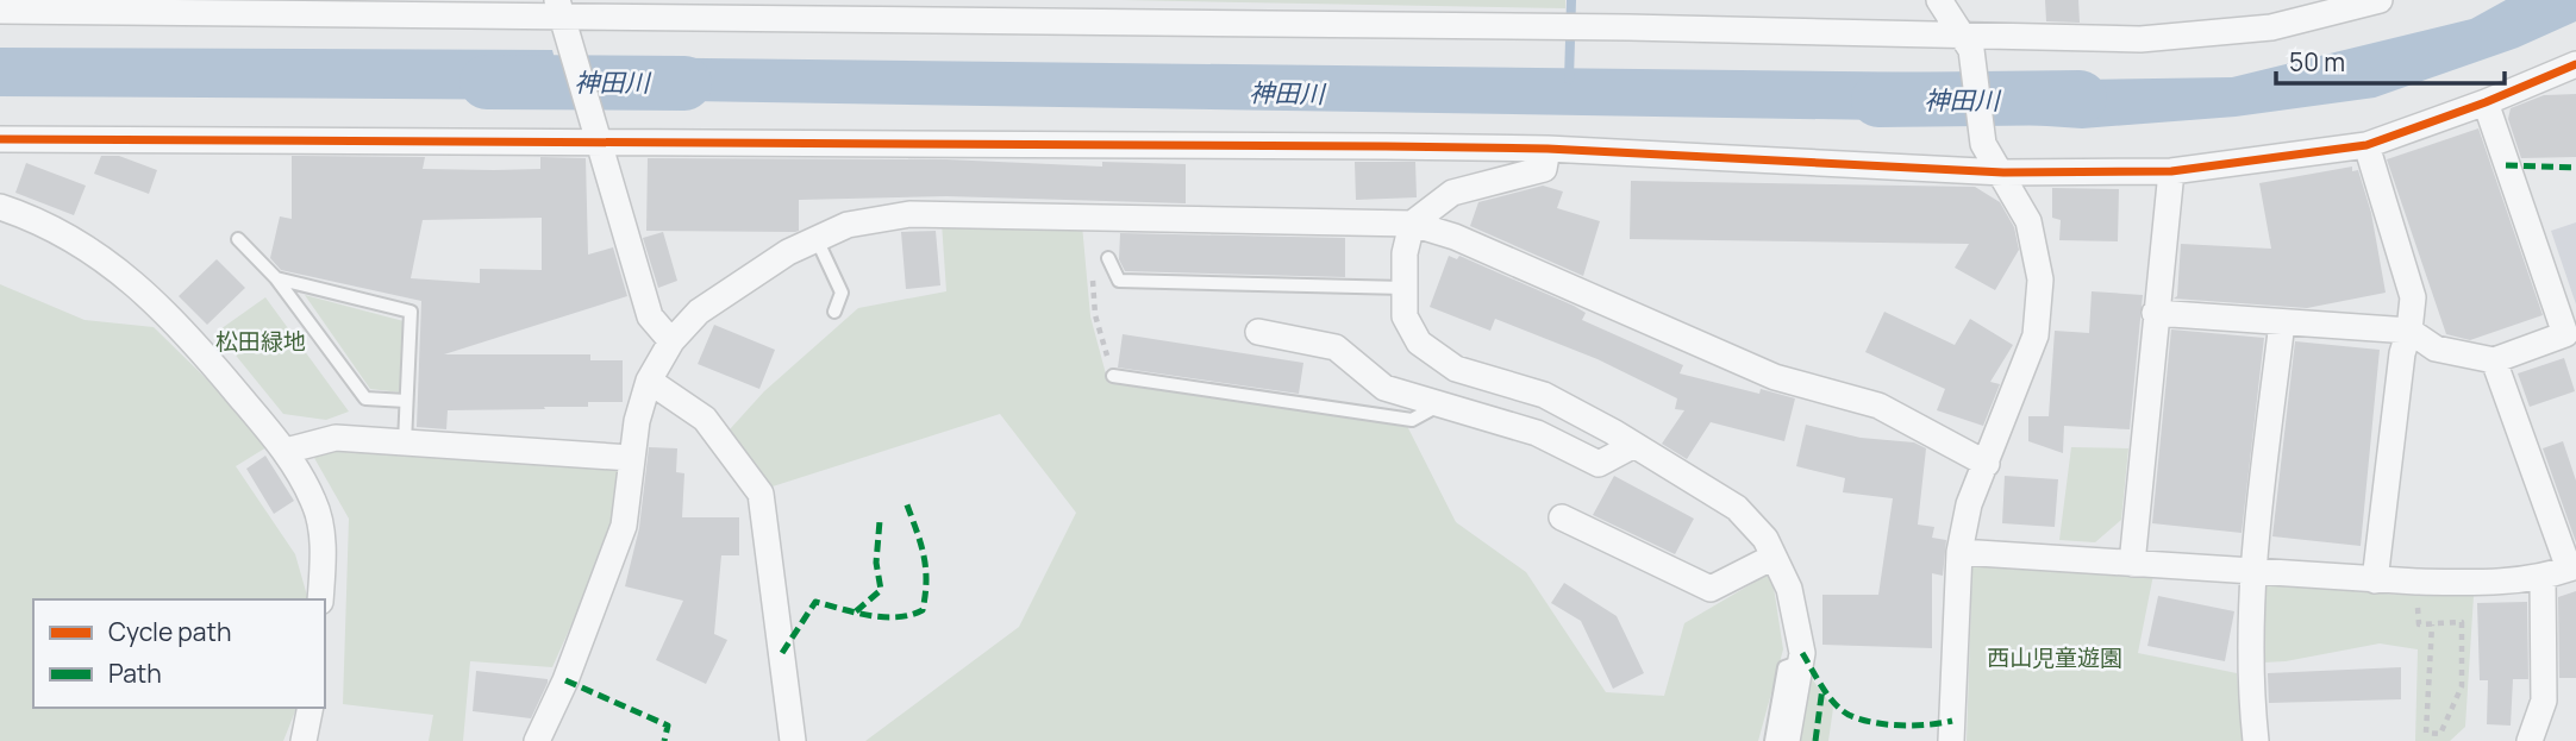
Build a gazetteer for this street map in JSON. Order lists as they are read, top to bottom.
{
  "water": ["神田川"],
  "parks": ["松田緑地", "西山児童遊園"],
  "legend": ["Cycle path", "Path"],
  "scale_bar": "50 m"
}
